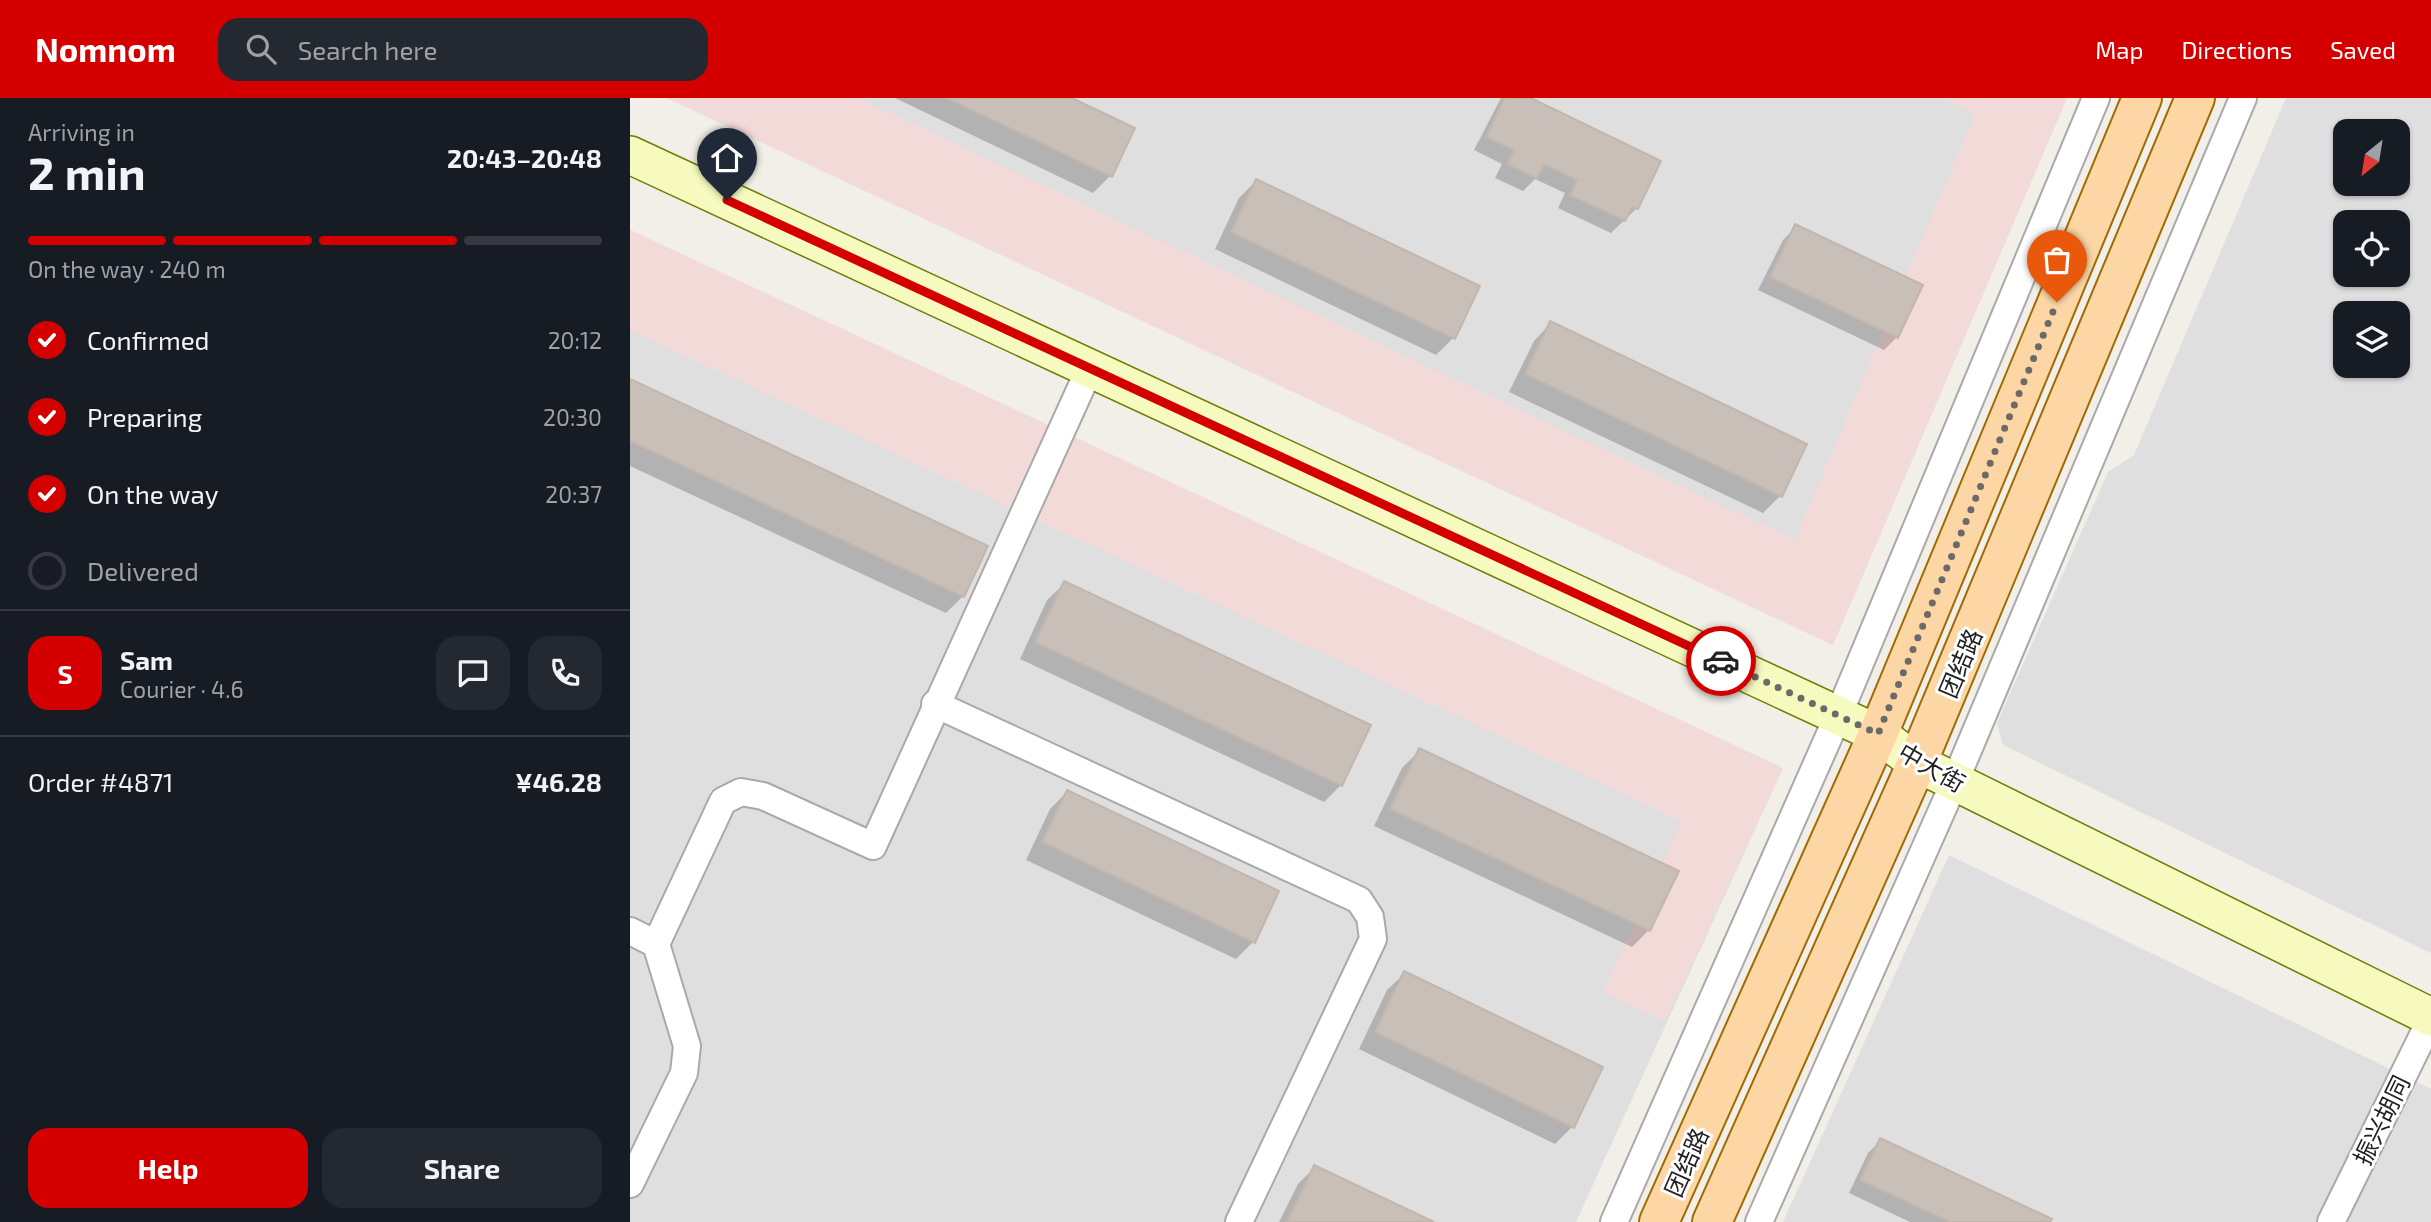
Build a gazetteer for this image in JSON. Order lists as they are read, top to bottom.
{
  "streets": {
    "main road": ["团结路", "中大街"],
    "street": ["振兴胡同"]
  },
  "crossings": [
    ["团结路", "中大街"],
    ["中大街", "振兴胡同"]
  ],
  "north": "bottom left",
  "page": {
    "header": "Nomnom",
    "search": "Search here",
    "nav": ["Map", "Directions", "Saved"],
    "heading": ["2 min", "Arriving in", "20:43–20:48"],
    "panel": [
      "Sam",
      "Courier · 4.6",
      "Order #4871",
      "¥46.28"
    ],
    "bar": "On the way · 240 m",
    "list": [
      ["Confirmed", "20:12"],
      ["Preparing", "20:30"],
      ["On the way", "20:37"],
      "Delivered"
    ],
    "round": "S",
    "buttons": ["Help", "Share"]
  }
}
